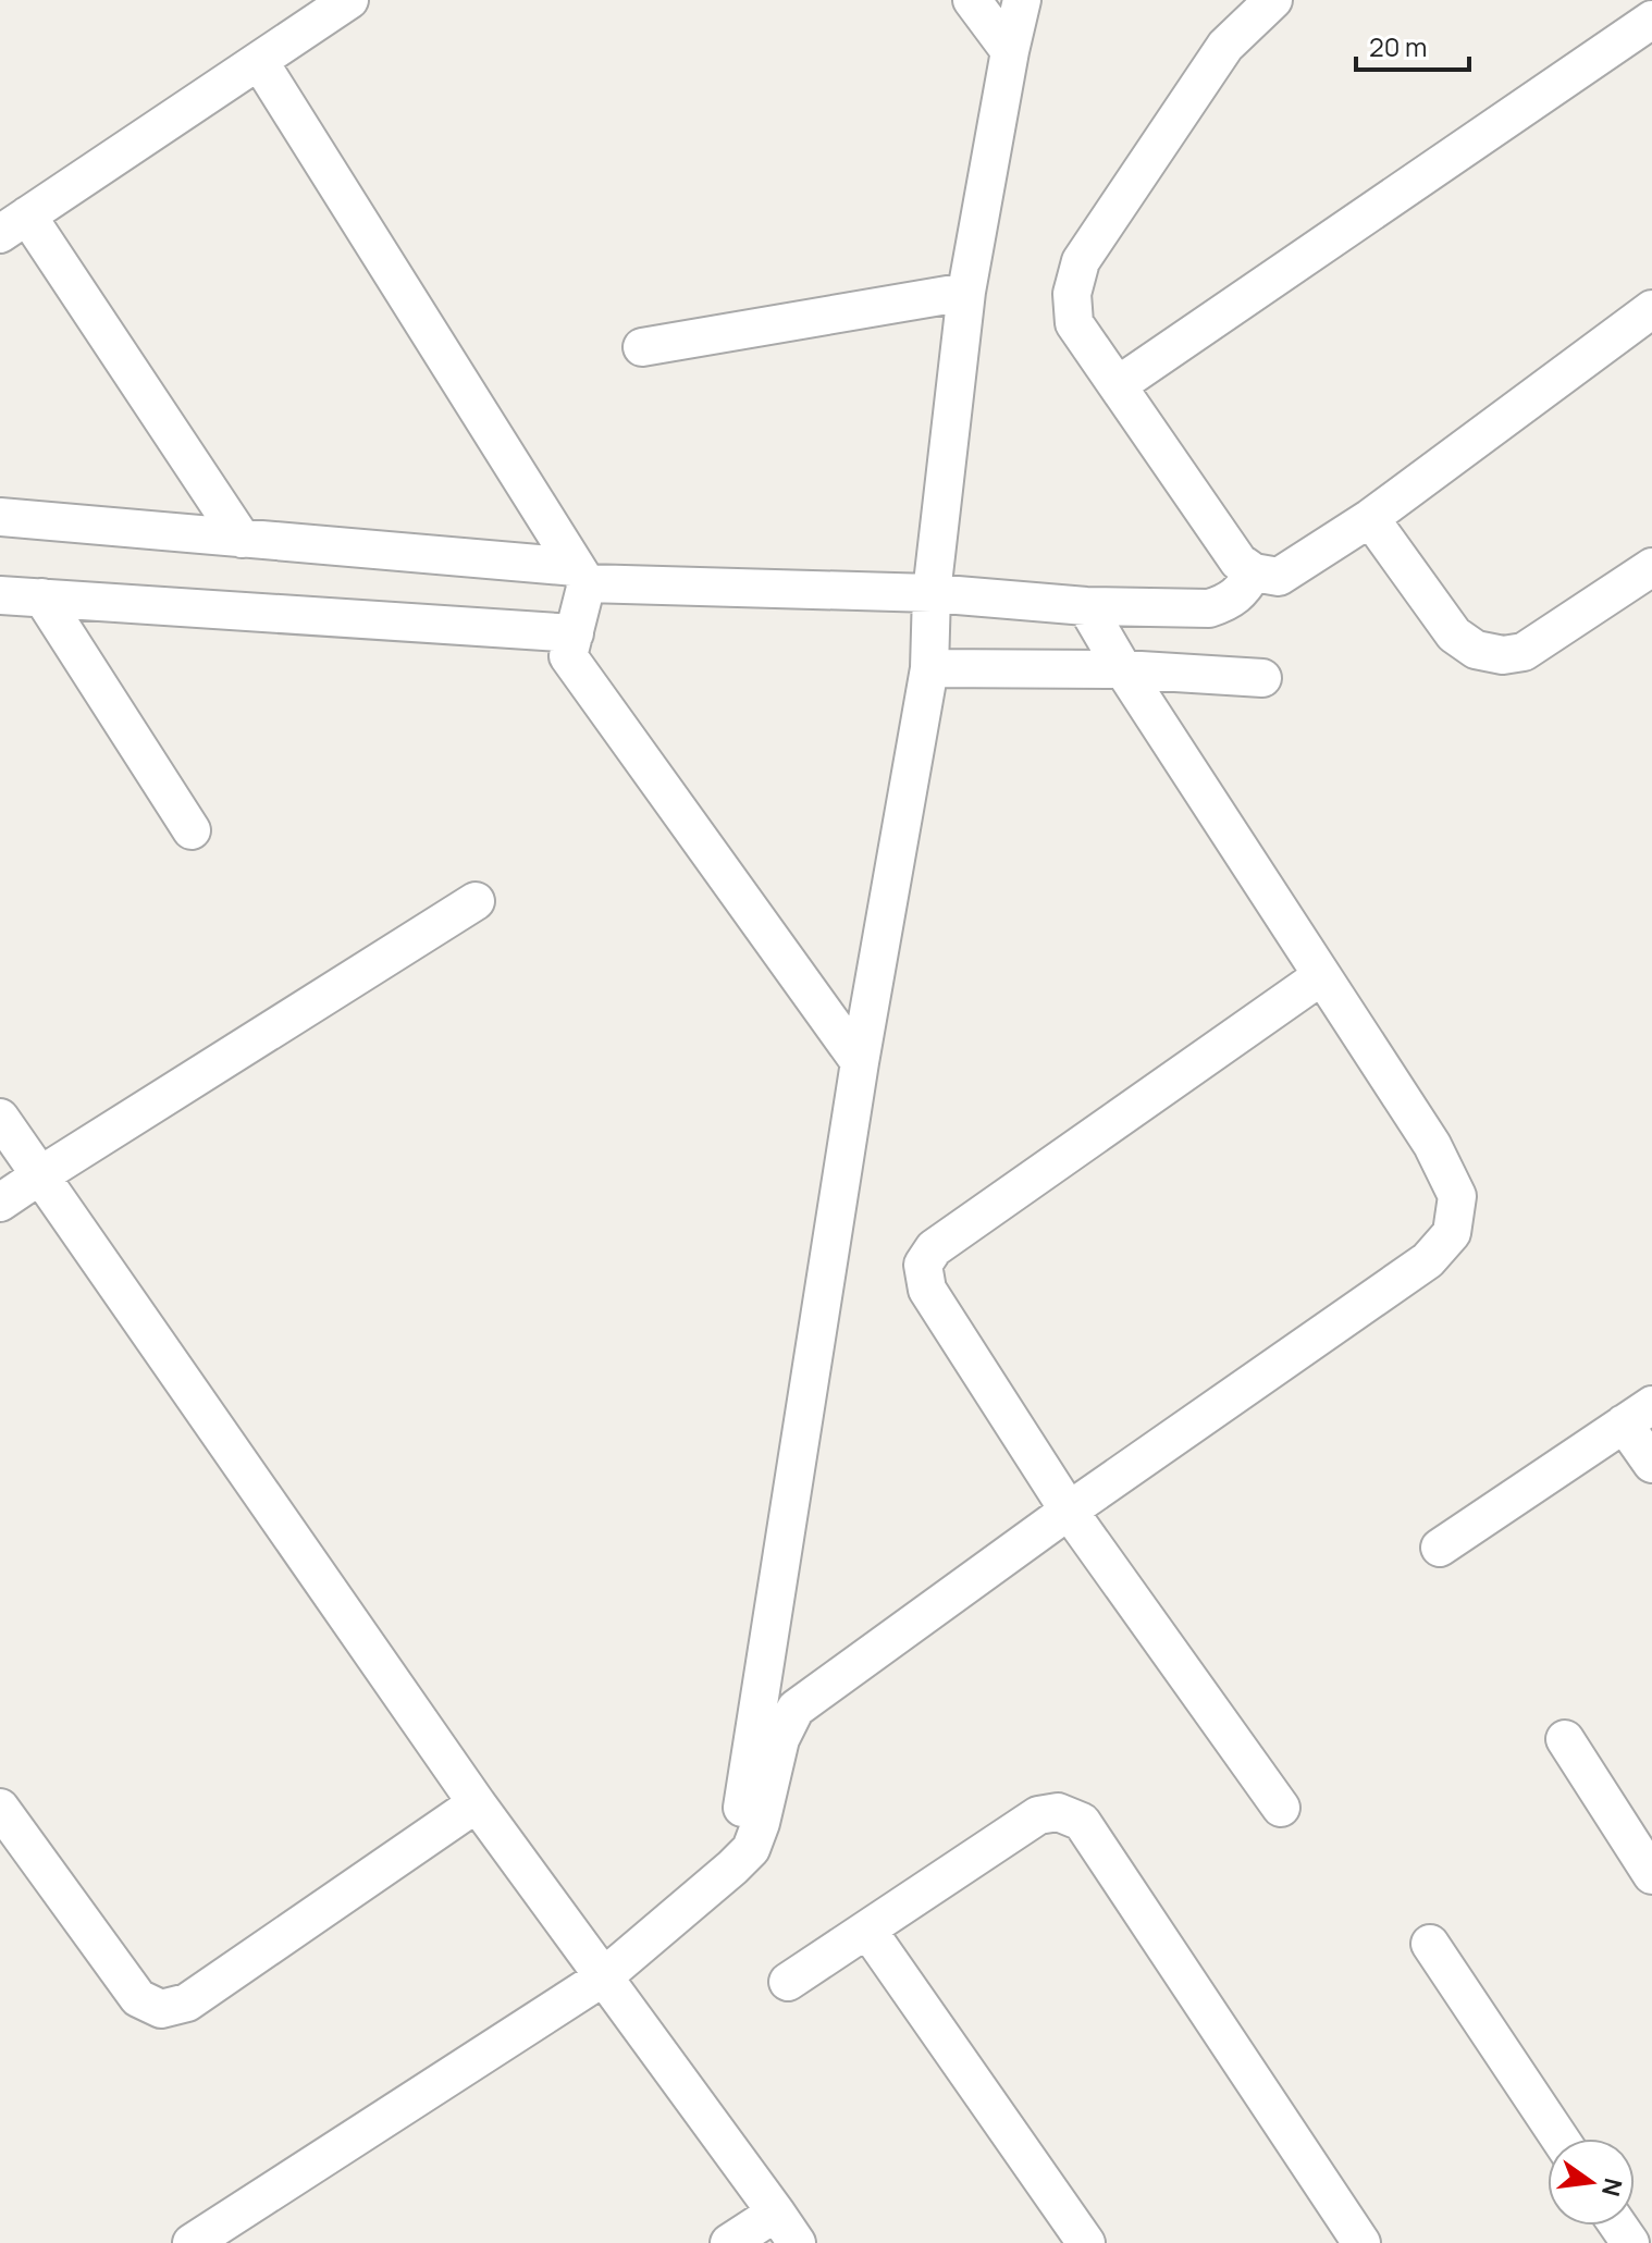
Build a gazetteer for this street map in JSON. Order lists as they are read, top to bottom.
{
  "scale_bar": "20 m",
  "north": "right"
}
